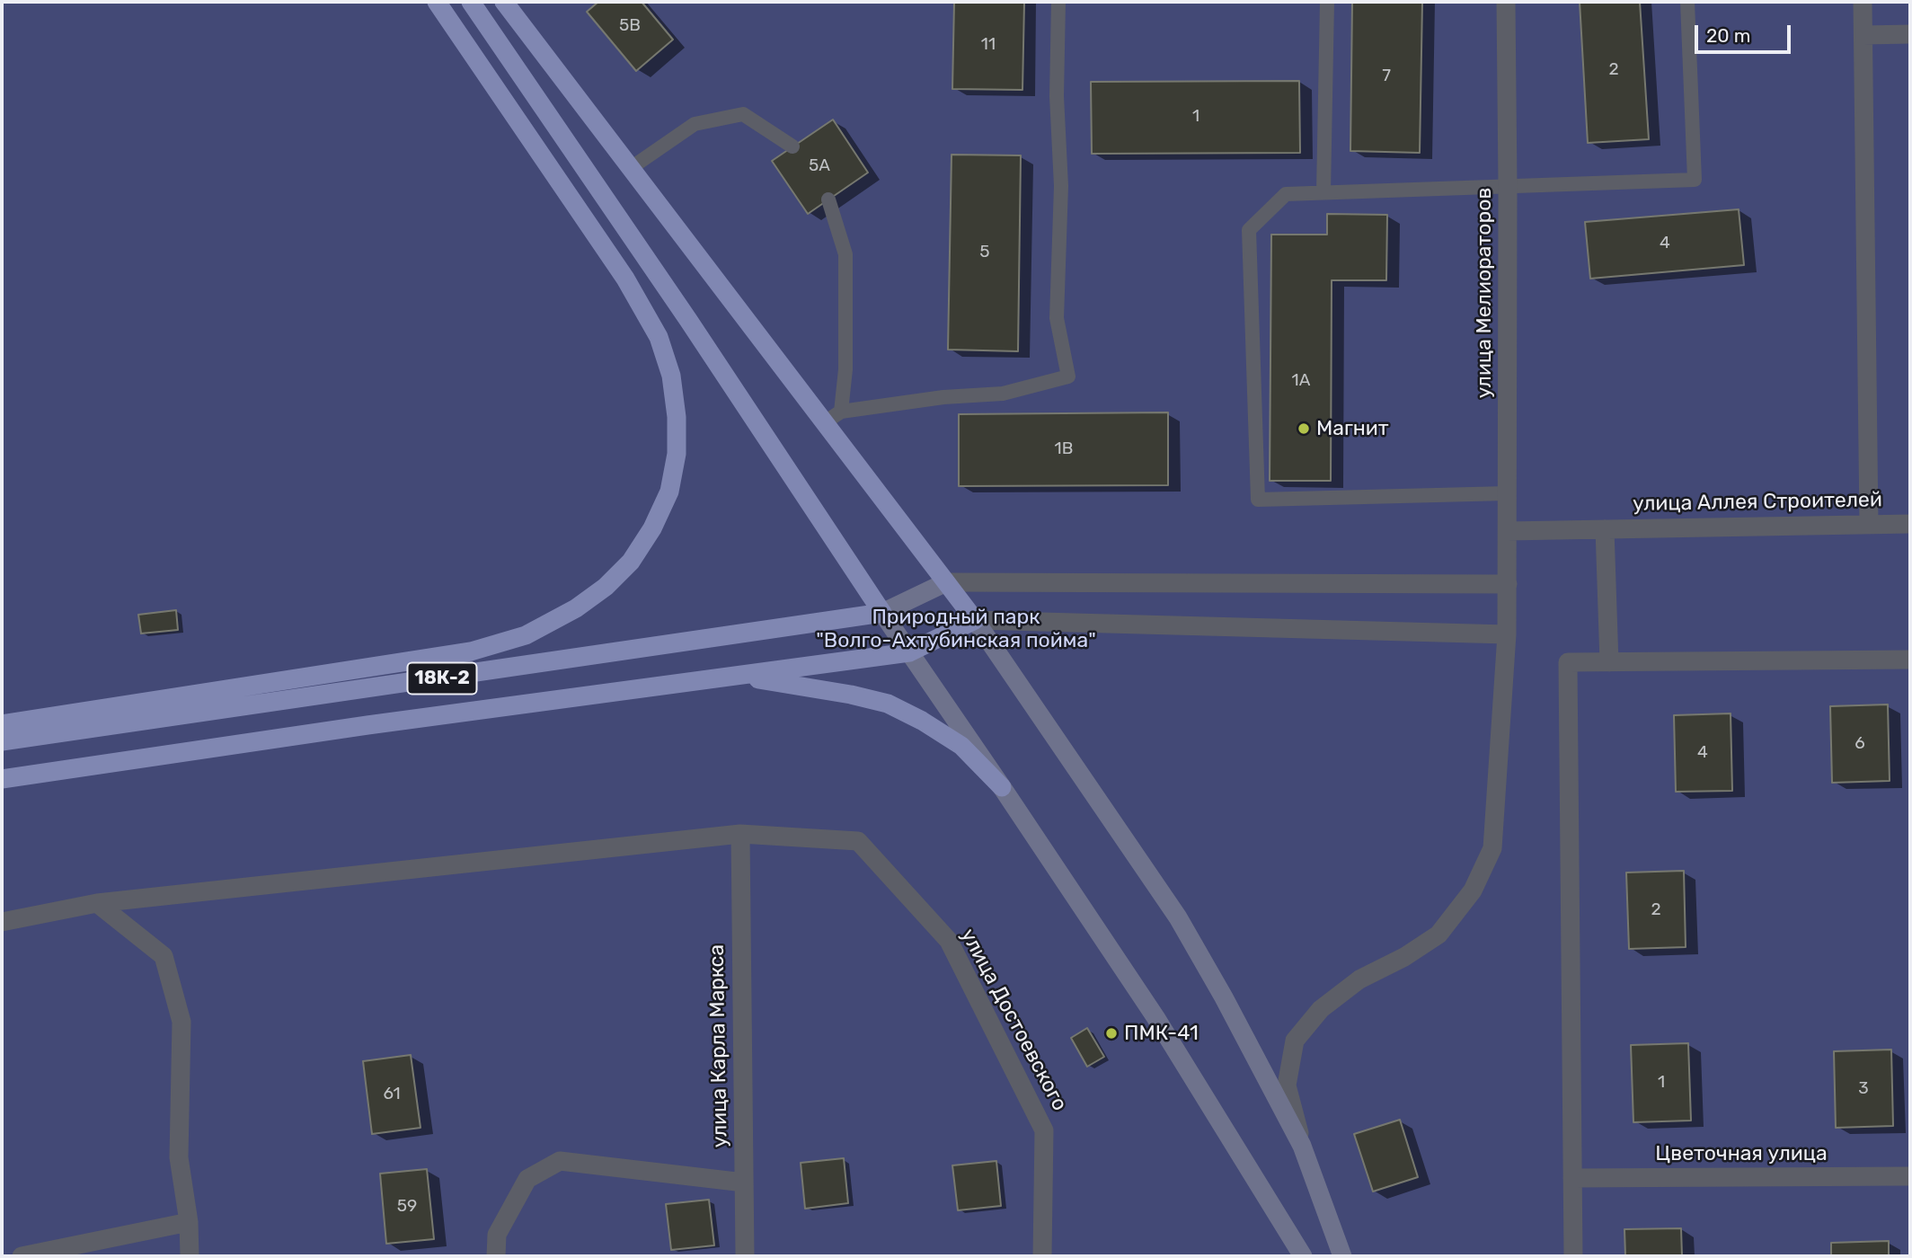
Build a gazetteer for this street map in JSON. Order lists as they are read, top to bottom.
{
  "streets": {
    "main road": ["18К-2"],
    "street": [
      "улица Мелиораторов",
      "улица Аллея Строителей",
      "улица Достоевского",
      "улица Карла Маркса",
      "Цветочная улица"
    ]
  },
  "crossings": [
    ["улица Мелиораторов", "улица Аллея Строителей"],
    ["улица Достоевского", "улица Карла Маркса"]
  ],
  "parks": ["Природный парк \"Волго-Ахтубинская пойма\""],
  "places": ["Магнит", "ПМК-41"],
  "house_numbers": [
    "5В",
    "11",
    "2",
    "7",
    "1",
    "5А",
    "4",
    "5",
    "1А",
    "1В",
    "6",
    "4",
    "2",
    "1",
    "3",
    "61",
    "59"
  ],
  "scale_bar": "20 m"
}
